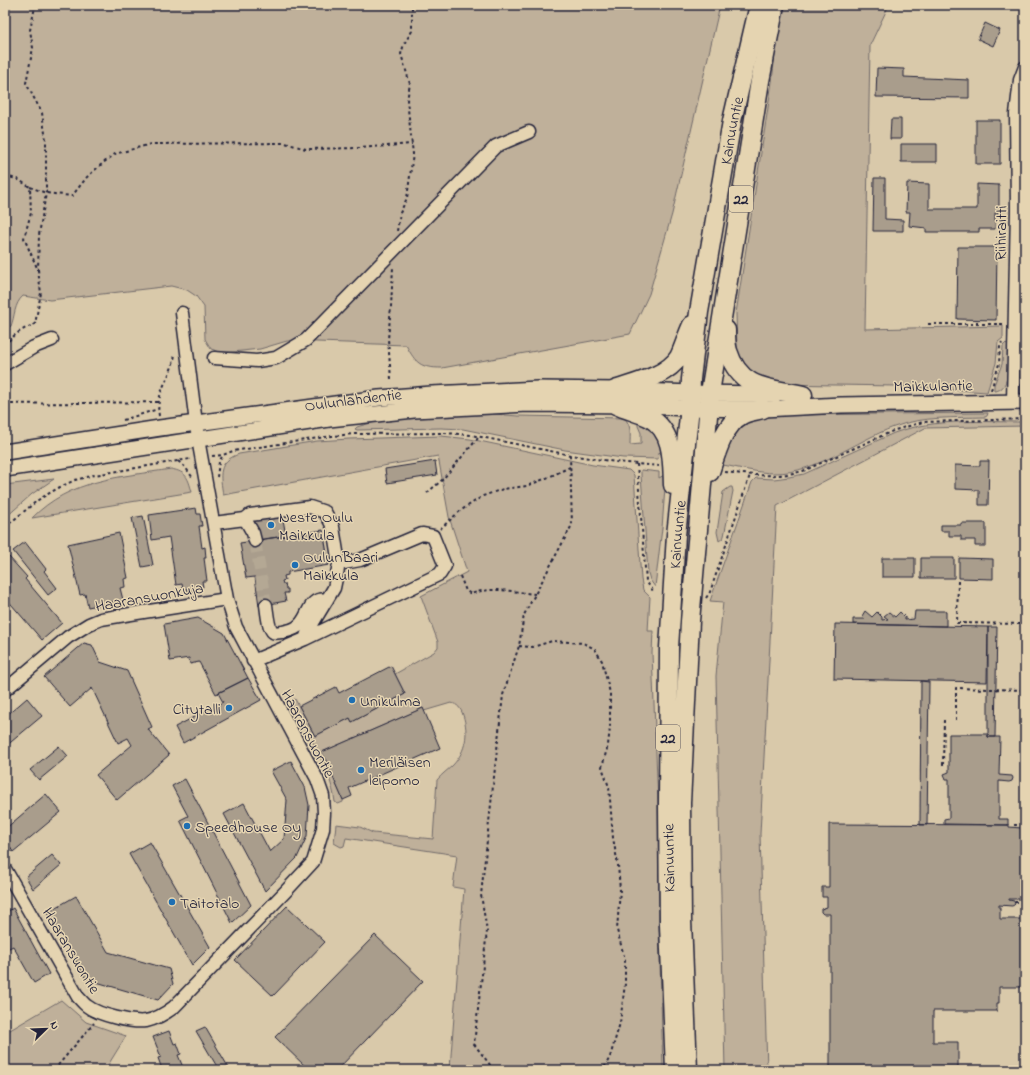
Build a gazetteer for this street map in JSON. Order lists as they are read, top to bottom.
{
  "streets": {
    "highway": ["Kainuuntie", "22"],
    "main road": ["Maikkulantie", "Oulunlahdentie"],
    "street": ["Riihiraitti", "Haaransuonkuja", "Haaransuontie"]
  },
  "crossings": [
    ["Kainuuntie", "Maikkulantie"],
    ["Kainuuntie", "Oulunlahdentie"],
    ["Riihiraitti", "Maikkulantie"],
    ["Maikkulantie", "Oulunlahdentie"],
    ["Oulunlahdentie", "Haaransuontie"],
    ["Haaransuonkuja", "Haaransuontie"]
  ],
  "places": [
    "Neste Oulu Maikkula",
    "OulunBaari Maikkula",
    "Unikulma",
    "Citytalli",
    "Meriläisen leipomo",
    "Speedhouse Oy",
    "Taitotalo"
  ],
  "north": "top right"
}
